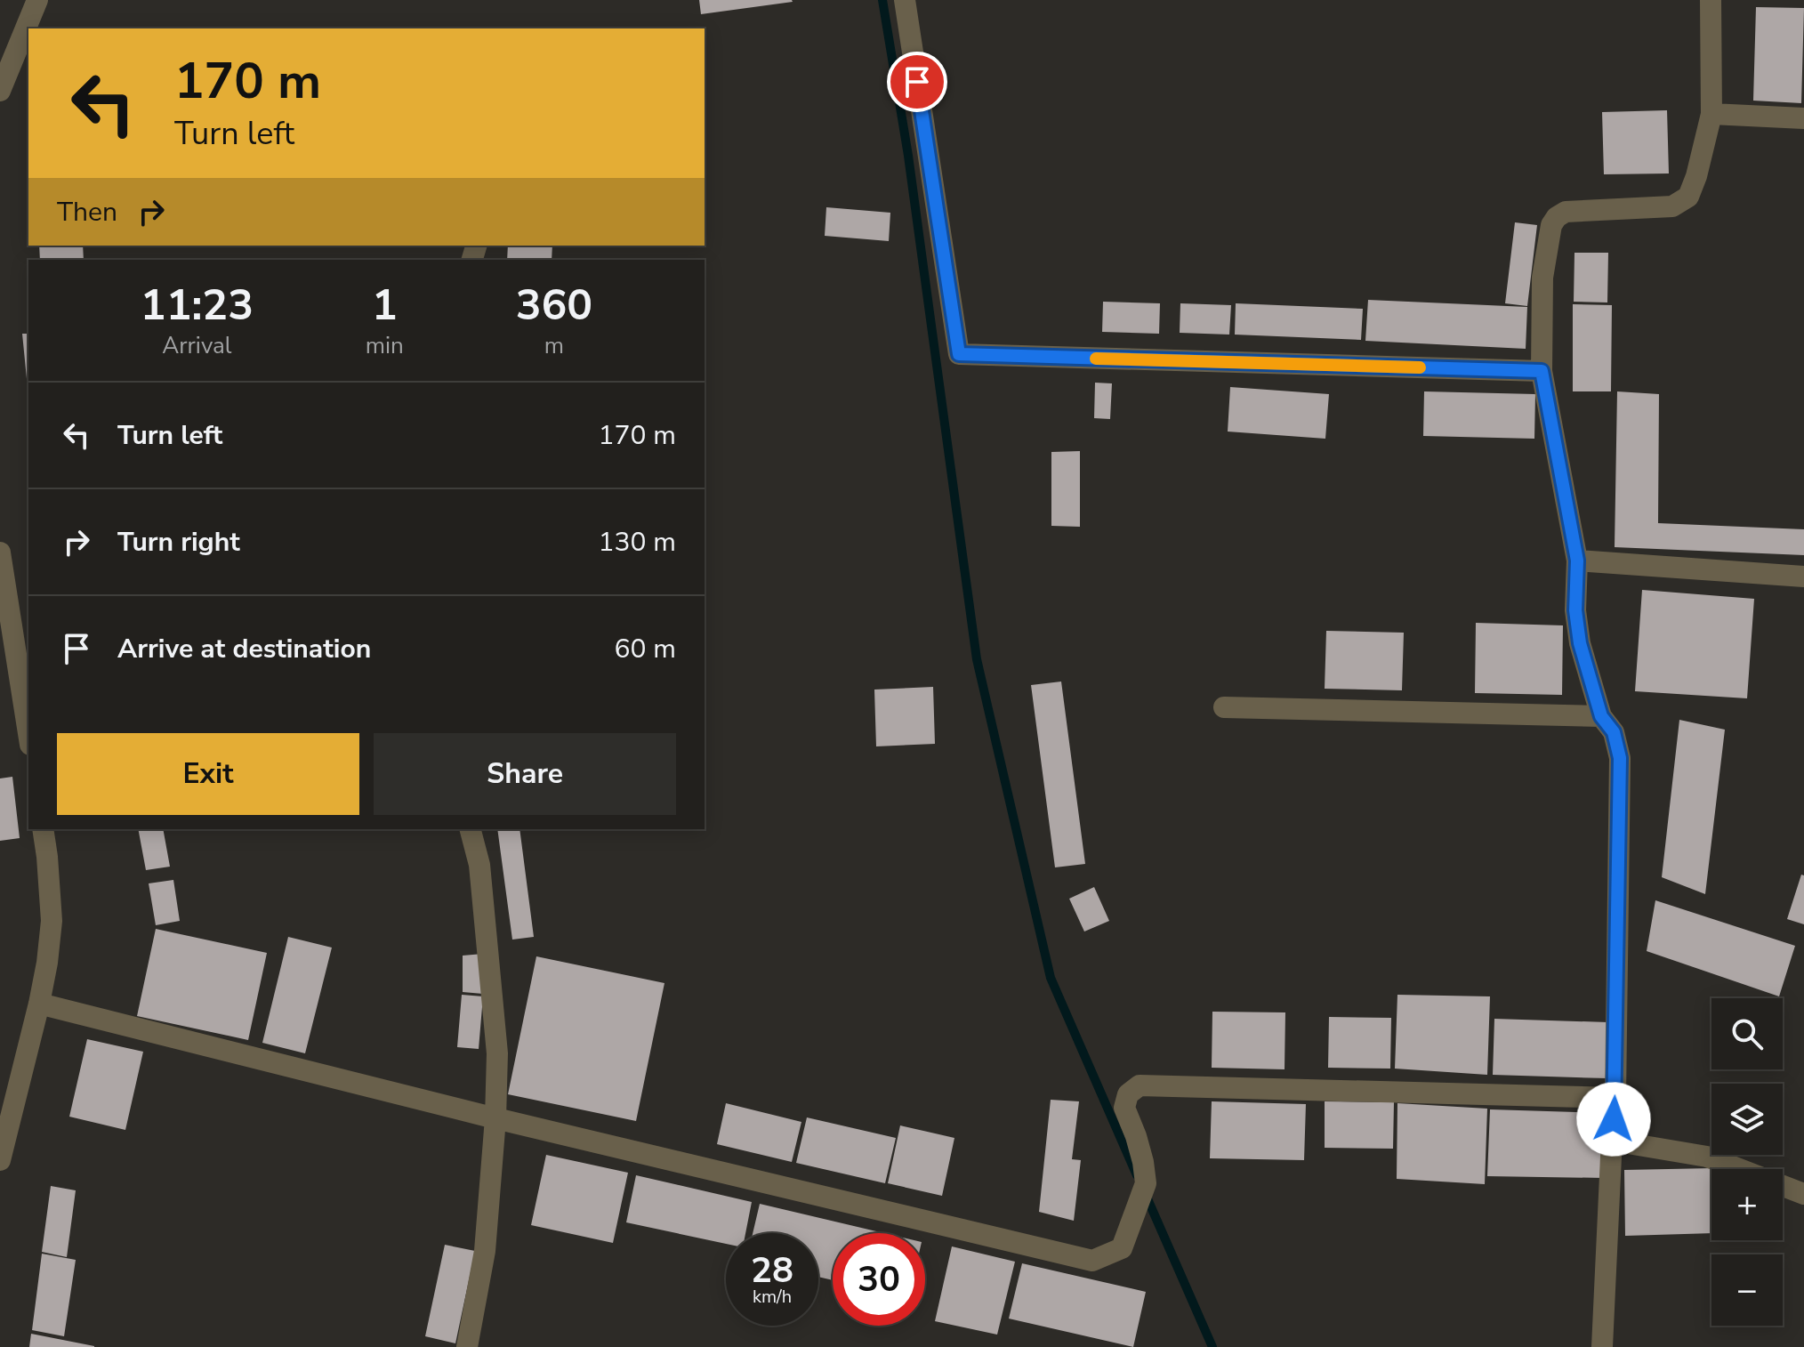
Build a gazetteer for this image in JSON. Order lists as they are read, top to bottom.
{
  "page": {
    "turn": ["170 m", "Turn left"],
    "then": "Then",
    "eta": [
      "11:23",
      "Arrival",
      "1",
      "min",
      "360",
      "m"
    ],
    "list": [
      {
        "name": "Turn left",
        "value": "170 m"
      },
      {
        "name": "Turn right",
        "value": "130 m"
      },
      {
        "name": "Arrive at destination",
        "value": "60 m"
      }
    ],
    "buttons": ["Exit", "Share"],
    "map_buttons": ["+", "−"],
    "speed": "28 km/h",
    "limit": "30"
  }
}
